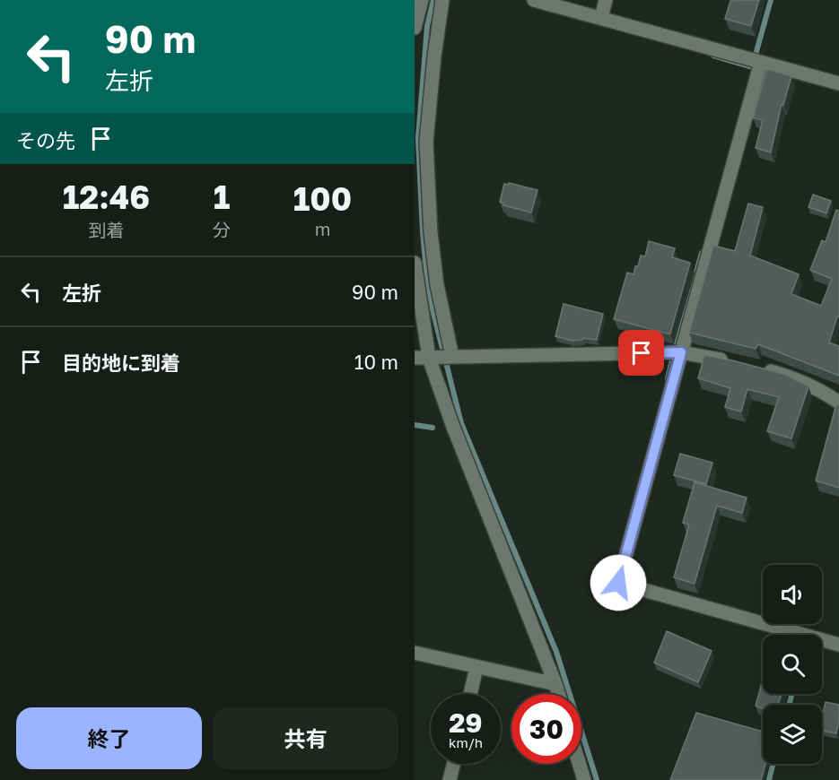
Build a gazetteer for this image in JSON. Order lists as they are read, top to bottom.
{
  "page": {
    "turn": ["90 m", "左折"],
    "then": "その先",
    "eta": [
      "12:46",
      "到着",
      "1",
      "分",
      "100",
      "m"
    ],
    "list": [
      {
        "name": "左折",
        "value": "90 m"
      },
      {
        "name": "目的地に到着",
        "value": "10 m"
      }
    ],
    "speed": "29 km/h",
    "limit": "30",
    "buttons": ["終了", "共有"]
  }
}
